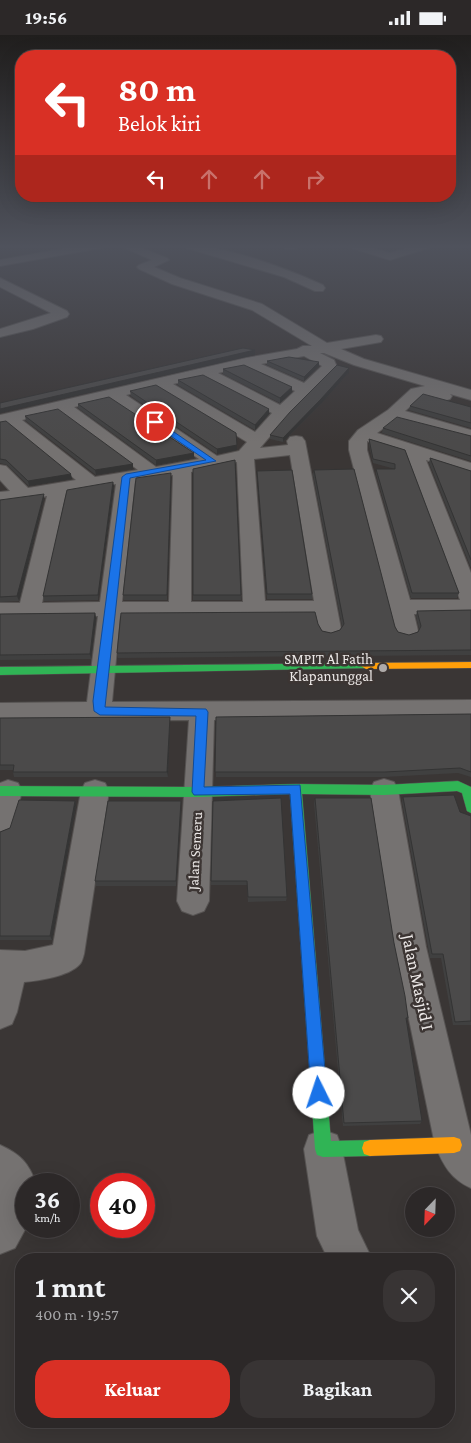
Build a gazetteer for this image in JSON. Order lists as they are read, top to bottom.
{
  "streets": {
    "street": ["Jalan Semeru", "Jalan Masjid I"]
  },
  "places": ["SMPIT Al Fatih Klapanunggal"],
  "north": "bottom left",
  "page": {
    "status": "19:56",
    "turn": ["80 m", "Belok kiri"],
    "speed": "36 km/h",
    "limit": "40",
    "heading": ["1 mnt", "400 m · 19:57"],
    "buttons": ["Keluar", "Bagikan"]
  }
}
